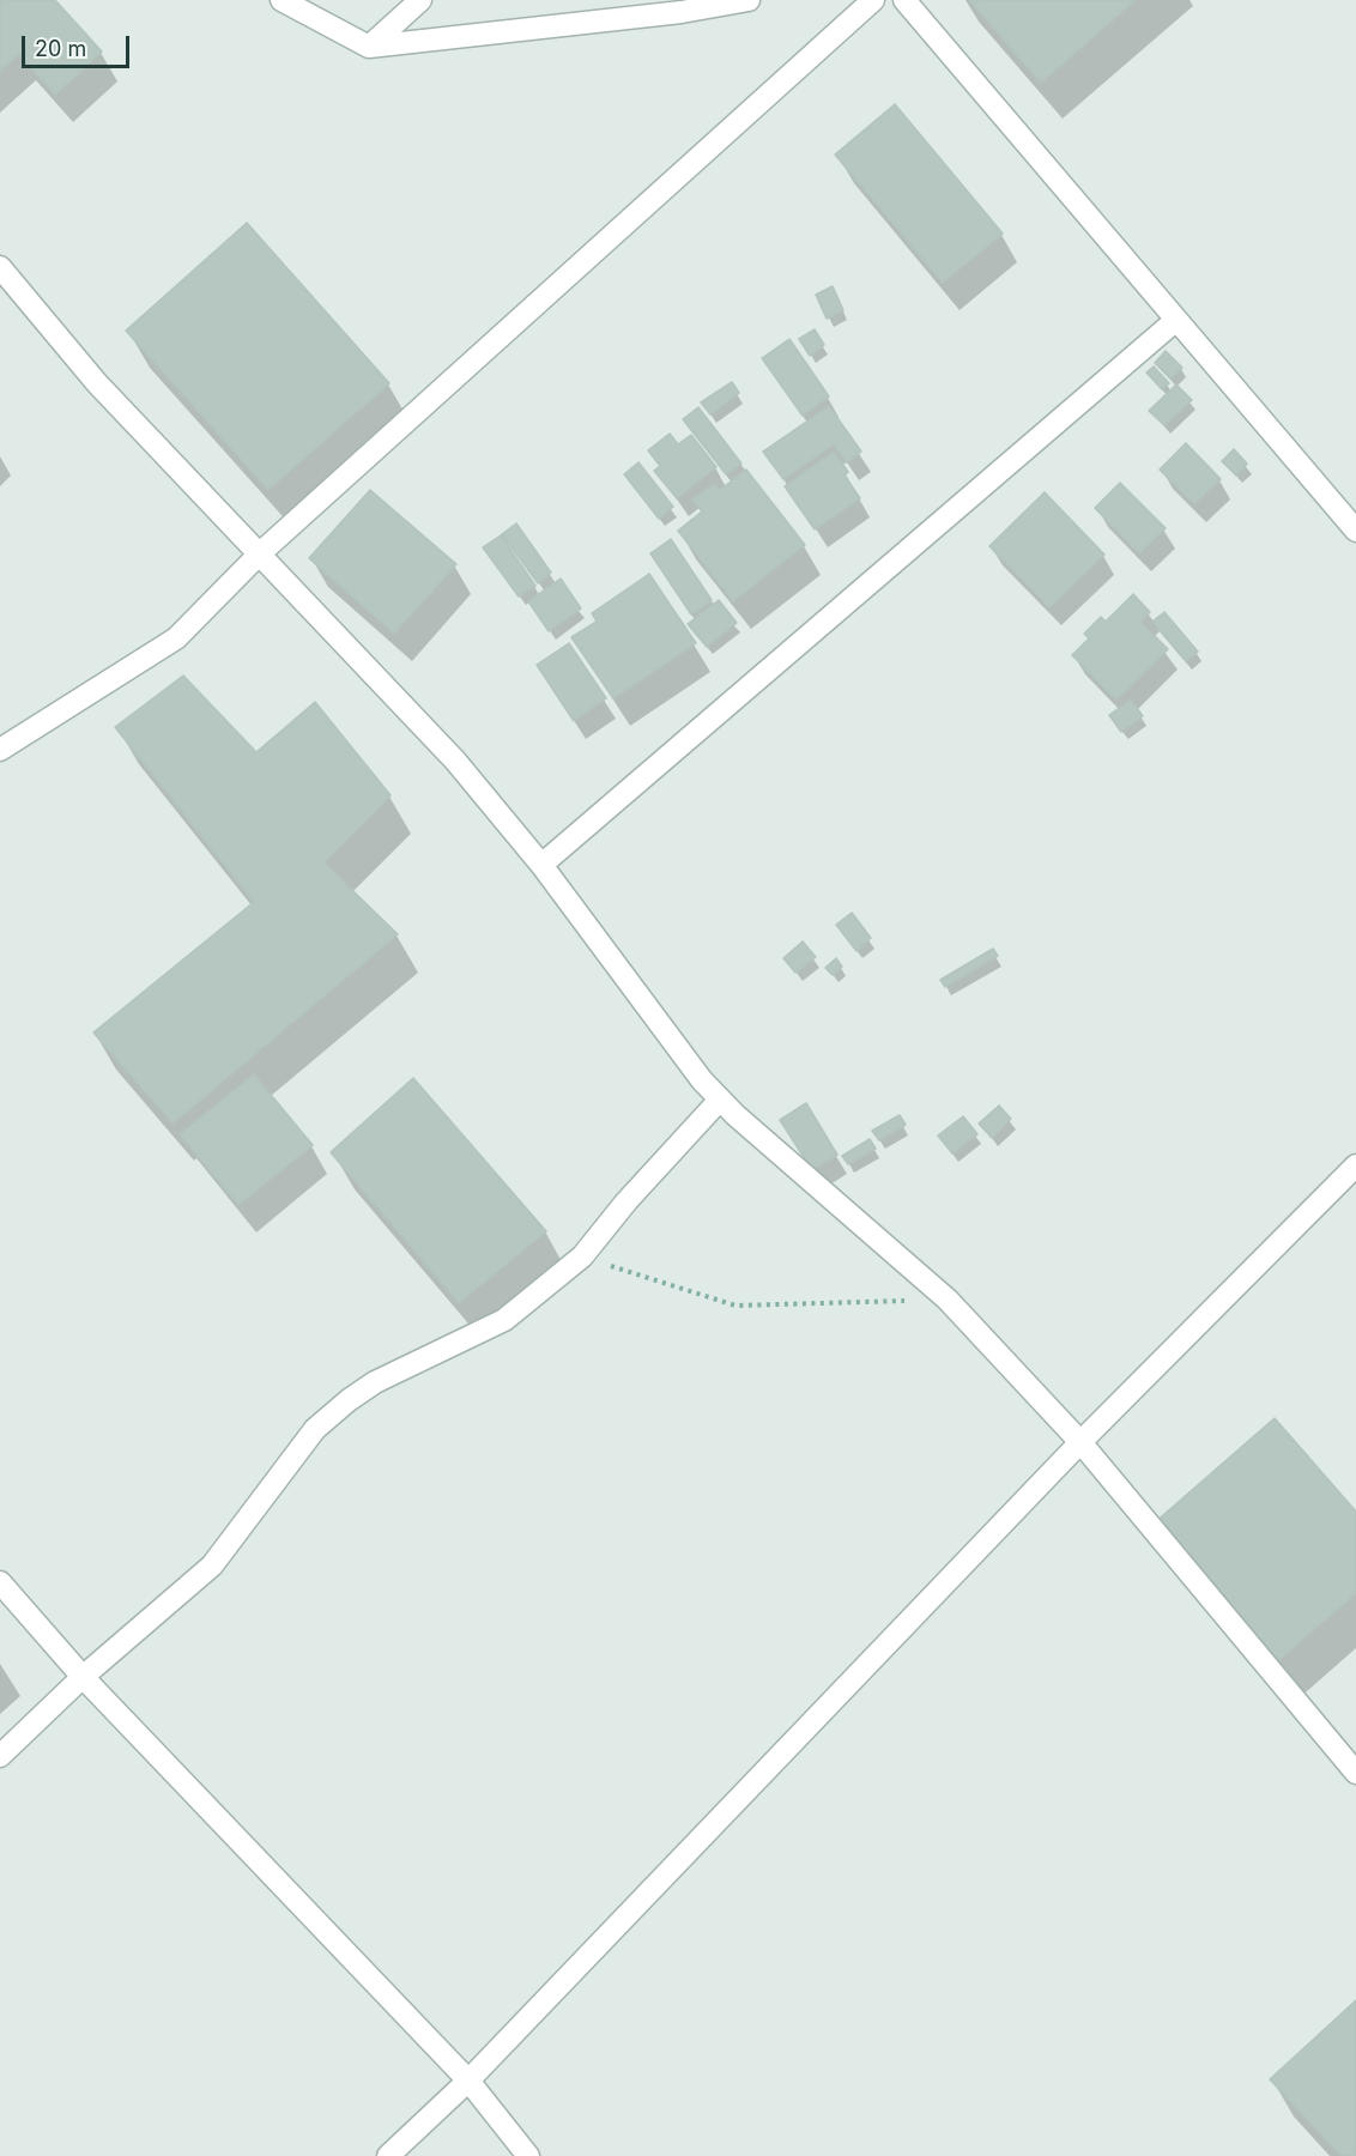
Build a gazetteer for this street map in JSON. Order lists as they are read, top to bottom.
{
  "scale_bar": "20 m"
}
